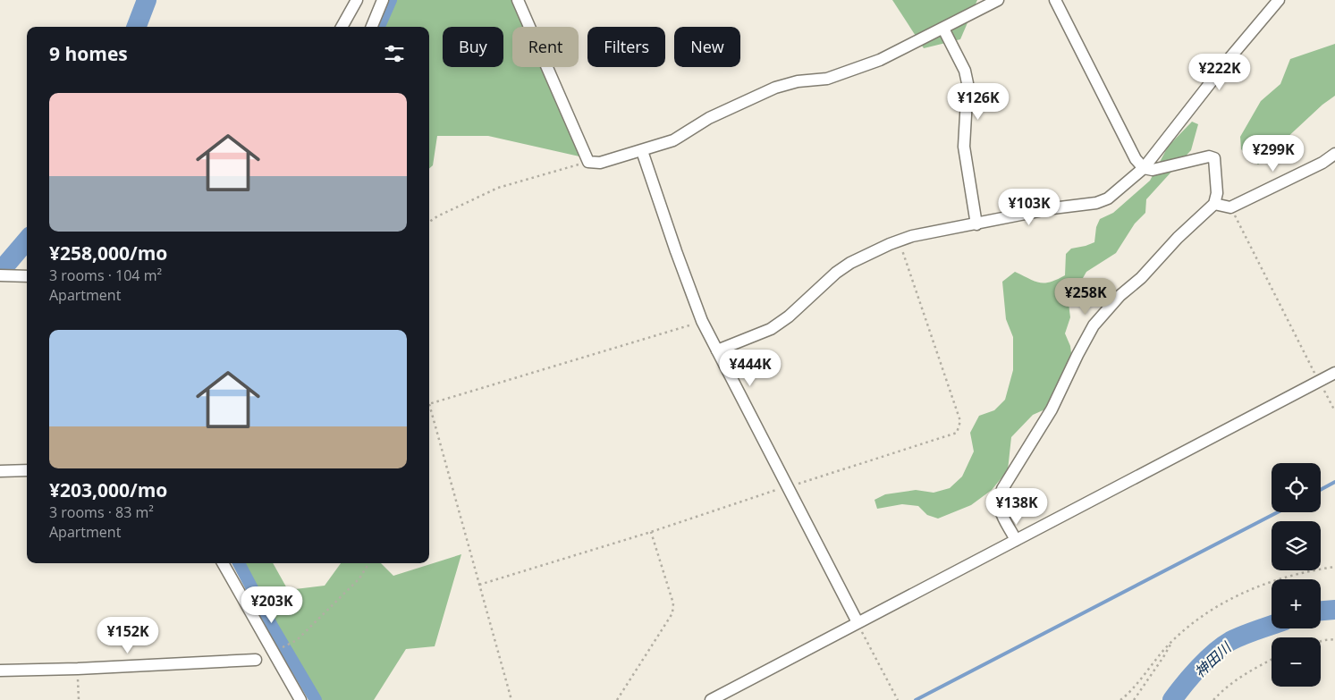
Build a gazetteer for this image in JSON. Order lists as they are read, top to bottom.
{
  "water": ["神田川"],
  "page": {
    "chip": [
      "Buy",
      "Rent",
      "Filters",
      "New"
    ],
    "heading": "9 homes",
    "price": [
      "¥222K",
      "¥126K",
      "¥299K",
      "¥103K",
      "¥258K",
      "¥444K",
      "¥138K",
      "¥203K",
      "¥152K"
    ],
    "list": [
      {
        "name": "¥258,000/mo",
        "note": "3 rooms · 104 m² · Apartment"
      },
      {
        "name": "¥203,000/mo",
        "note": "3 rooms · 83 m² · Apartment"
      }
    ],
    "map_buttons": ["+", "−"]
  }
}
